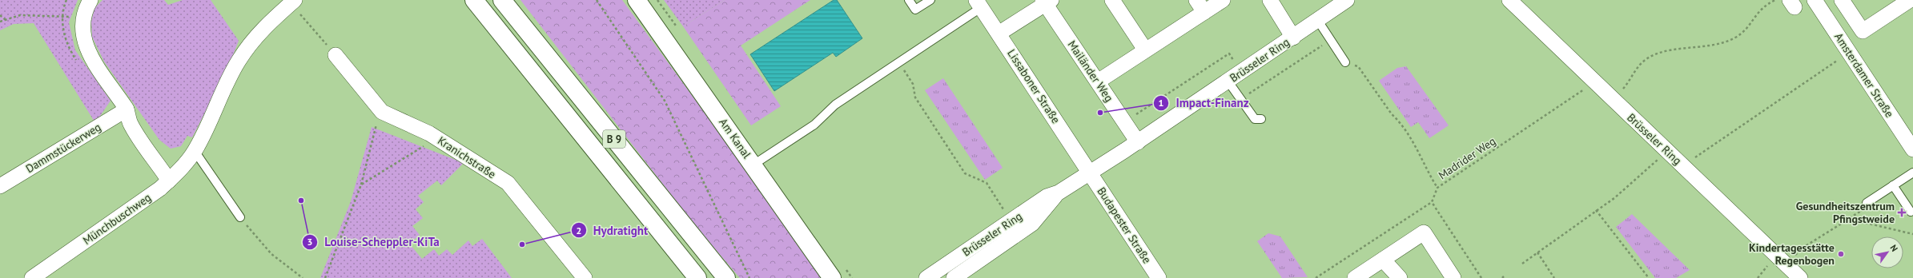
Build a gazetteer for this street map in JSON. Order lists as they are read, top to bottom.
{
  "streets": {
    "main road": ["Am Kanal", "B 9"],
    "street": [
      "Brüsseler Ring",
      "Mailänder Weg",
      "Amsterdamer Straße",
      "Lissaboner Straße",
      "Dammstückerweg",
      "Kranichstraße",
      "Münchbuschweg",
      "Budapester Straße"
    ],
    "path": ["Madrider Weg"]
  },
  "crossings": [
    ["Brüsseler Ring", "Mailänder Weg"],
    ["Brüsseler Ring", "Lissaboner Straße"],
    ["Brüsseler Ring", "Madrider Weg"],
    ["Brüsseler Ring", "Budapester Straße"],
    ["Lissaboner Straße", "Budapester Straße"]
  ],
  "places": {
    "other": [
      "Impact-Finanz",
      "Louise-Scheppler-KiTa",
      "Hydratight",
      "Kindertagesstätte Regenbogen"
    ],
    "health": ["Gesundheitszentrum Pfingstweide"]
  },
  "north": "top right"
}
